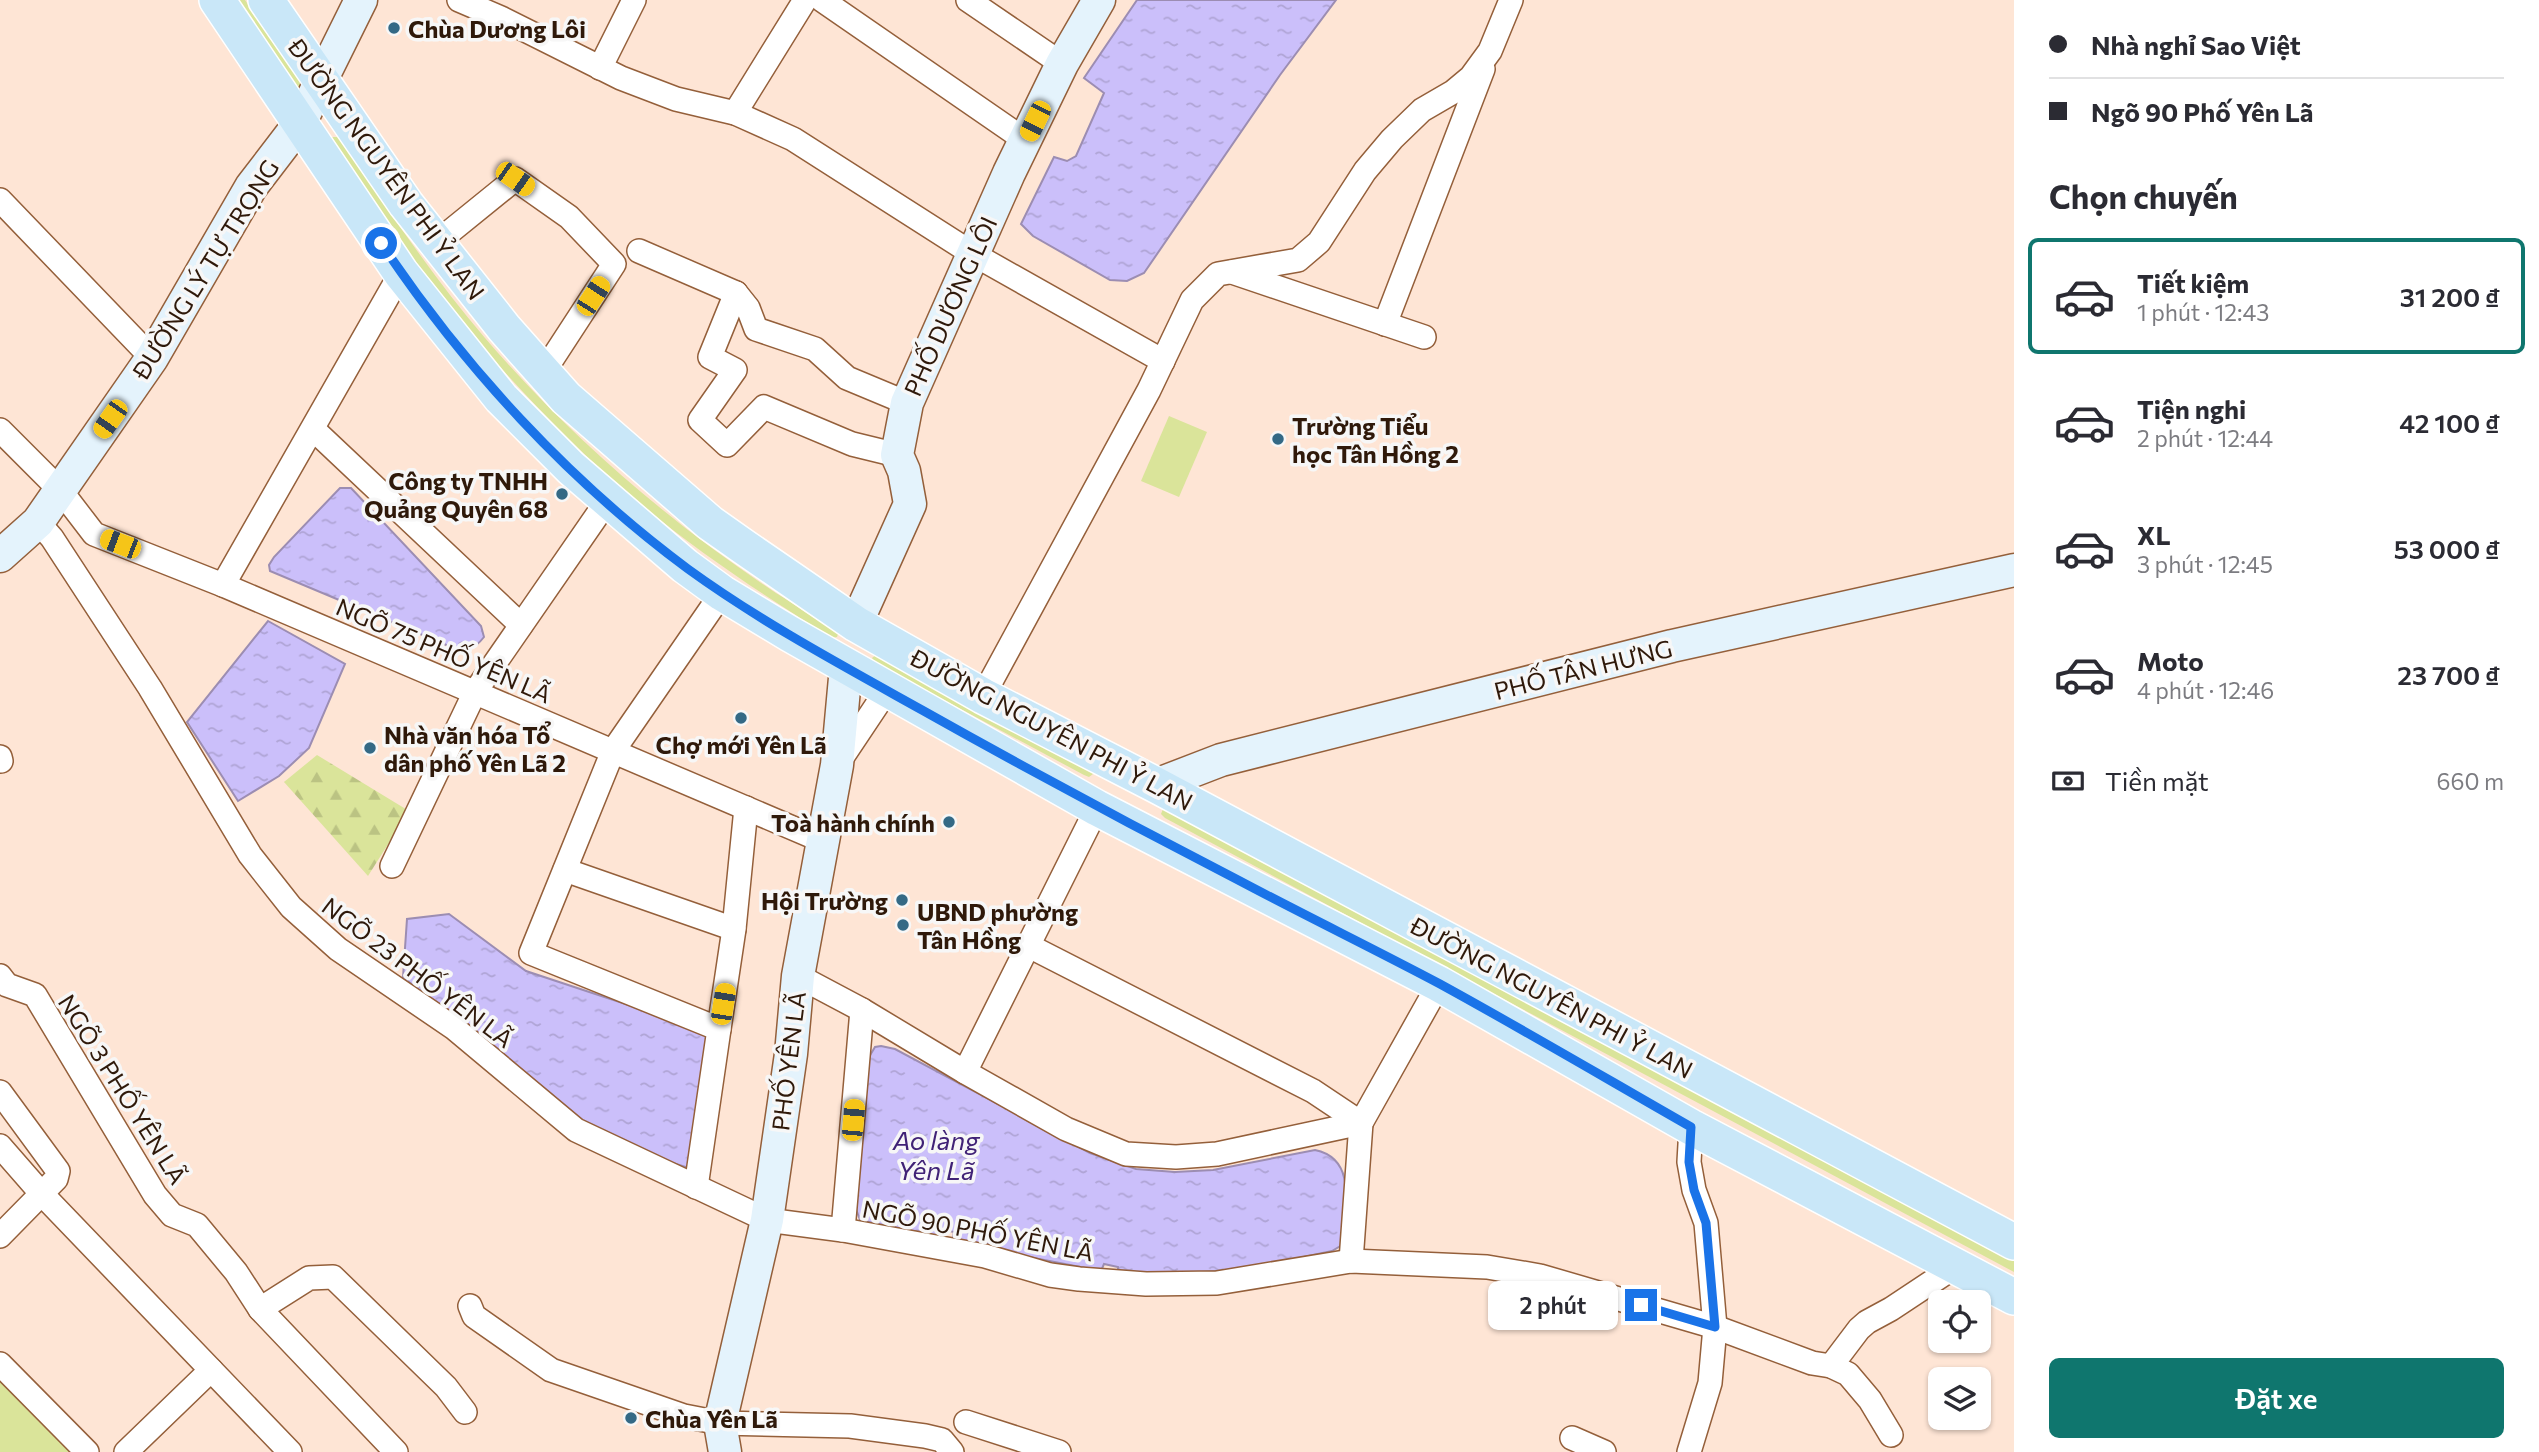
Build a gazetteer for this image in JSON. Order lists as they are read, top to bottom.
{
  "streets": {
    "main road": ["ĐƯỜNG NGUYÊN PHI Ỷ LAN"],
    "street": [
      "ĐƯỜNG LÝ TỰ TRỌNG",
      "PHỐ DƯƠNG LÔI",
      "NGÕ 75 PHỐ YÊN LÃ",
      "PHỐ TÂN HƯNG",
      "NGÕ 23 PHỐ YÊN LÃ",
      "PHỐ YÊN LÃ",
      "NGÕ 3 PHỐ YÊN LÃ",
      "NGÕ 90 PHỐ YÊN LÃ"
    ]
  },
  "crossings": [
    ["ĐƯỜNG NGUYÊN PHI Ỷ LAN", "ĐƯỜNG LÝ TỰ TRỌNG"],
    ["ĐƯỜNG NGUYÊN PHI Ỷ LAN", "PHỐ DƯƠNG LÔI"],
    ["ĐƯỜNG NGUYÊN PHI Ỷ LAN", "PHỐ TÂN HƯNG"],
    ["ĐƯỜNG NGUYÊN PHI Ỷ LAN", "PHỐ YÊN LÃ"],
    ["ĐƯỜNG LÝ TỰ TRỌNG", "NGÕ 75 PHỐ YÊN LÃ"],
    ["ĐƯỜNG LÝ TỰ TRỌNG", "NGÕ 23 PHỐ YÊN LÃ"],
    ["NGÕ 75 PHỐ YÊN LÃ", "PHỐ YÊN LÃ"],
    ["NGÕ 23 PHỐ YÊN LÃ", "PHỐ YÊN LÃ"],
    ["NGÕ 23 PHỐ YÊN LÃ", "NGÕ 90 PHỐ YÊN LÃ"],
    ["PHỐ YÊN LÃ", "NGÕ 90 PHỐ YÊN LÃ"]
  ],
  "water": ["Ao làng Yên Lã"],
  "places": [
    "Chùa Dương Lôi",
    "Trường Tiểu học Tân Hồng 2",
    "Công ty TNHH Quảng Quyên 68",
    "Chợ mới Yên Lã",
    "Nhà văn hóa Tổ dân phố Yên Lã 2",
    "Toà hành chính",
    "Hội Trường",
    "UBND phường Tân Hồng",
    "Chùa Yên Lã"
  ],
  "page": {
    "banner": ["Nhà nghỉ Sao Việt", "Ngõ 90 Phố Yên Lã"],
    "heading": "Chọn chuyến",
    "list": [
      {
        "name": "Tiết kiệm",
        "note": "1 phút · 12:43",
        "value": "31 200 ₫"
      },
      {
        "name": "Tiện nghi",
        "note": "2 phút · 12:44",
        "value": "42 100 ₫"
      },
      {
        "name": "XL",
        "note": "3 phút · 12:45",
        "value": "53 000 ₫"
      },
      {
        "name": "Moto",
        "note": "4 phút · 12:46",
        "value": "23 700 ₫"
      }
    ],
    "pay": ["Tiền mặt", "660 m"],
    "bubble": "2 phút",
    "buttons": "Đặt xe"
  }
}
